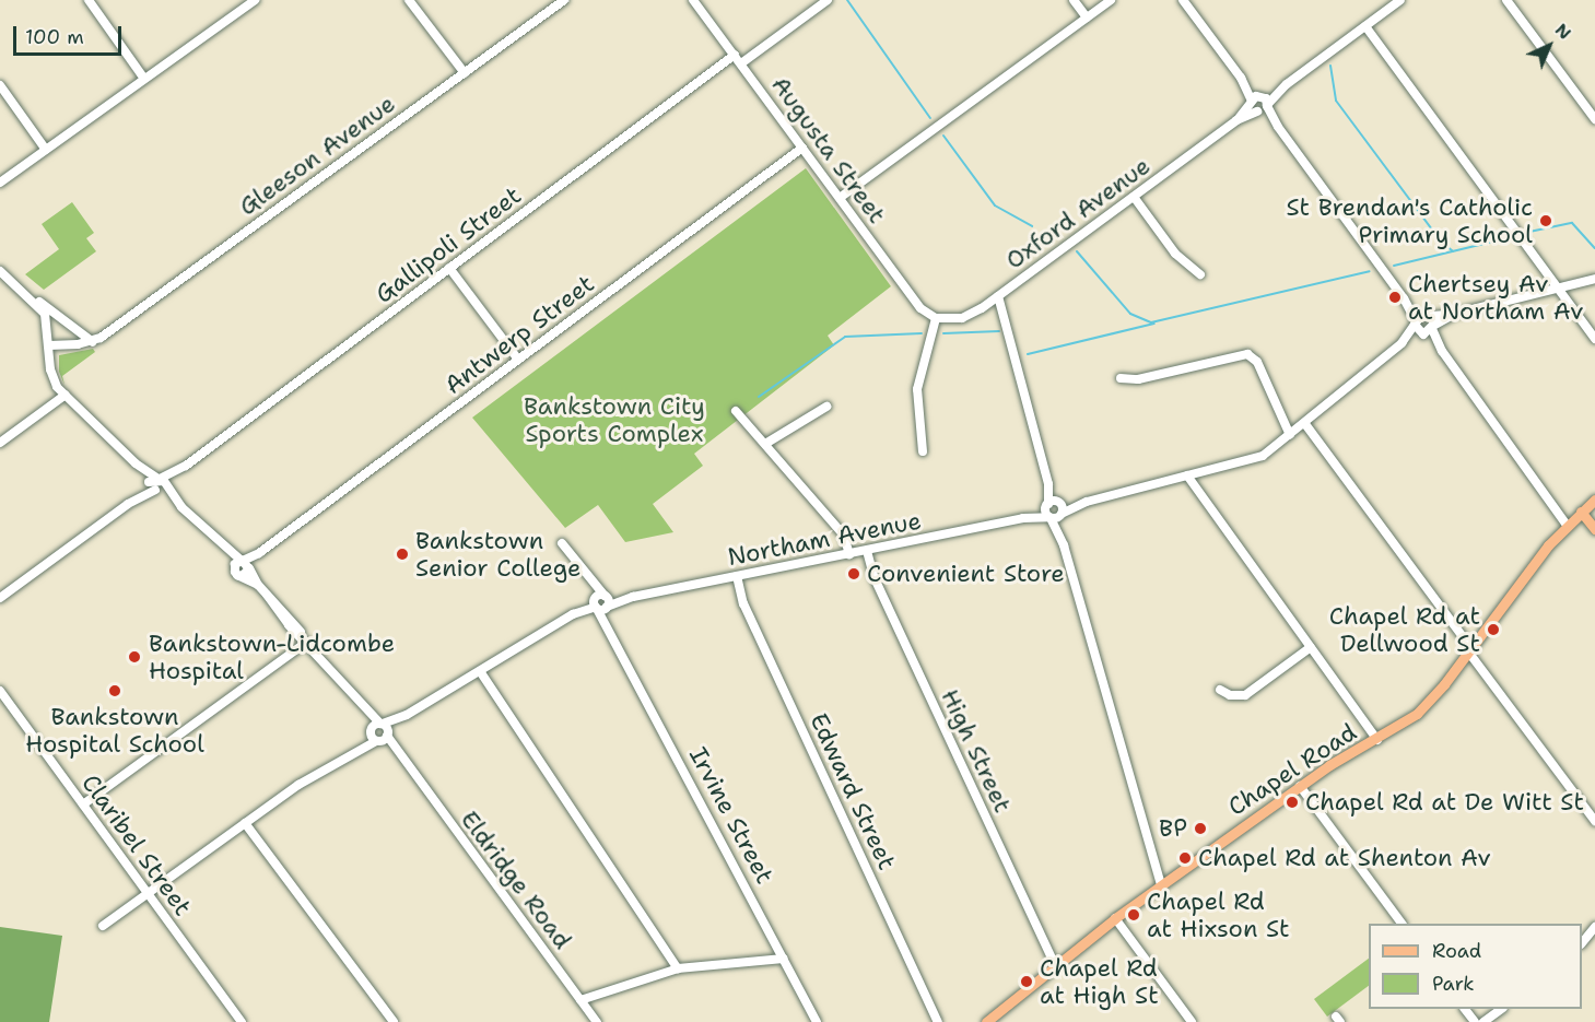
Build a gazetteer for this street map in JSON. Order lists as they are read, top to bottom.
{
  "streets": {
    "main road": ["Chapel Road"],
    "street": [
      "Augusta Street",
      "Gleeson Avenue",
      "Oxford Avenue",
      "Gallipoli Street",
      "Antwerp Street",
      "Northam Avenue",
      "High Street",
      "Edward Street",
      "Irvine Street",
      "Claribel Street",
      "Eldridge Road"
    ]
  },
  "crossings": [
    ["Augusta Street", "Oxford Avenue"],
    ["Augusta Street", "Gallipoli Street"],
    ["Augusta Street", "Antwerp Street"],
    ["Gallipoli Street", "Eldridge Road"],
    ["Antwerp Street", "Eldridge Road"],
    ["Northam Avenue", "High Street"],
    ["Northam Avenue", "Edward Street"],
    ["Northam Avenue", "Irvine Street"],
    ["Northam Avenue", "Claribel Street"],
    ["Northam Avenue", "Eldridge Road"],
    ["High Street", "Chapel Road"]
  ],
  "parks": ["Bankstown City Sports Complex"],
  "places": [
    "St Brendan's Catholic Primary School",
    "Chertsey Av at Northam Av",
    "Bankstown Senior College",
    "Convenient Store",
    "Chapel Rd at Dellwood St",
    "Bankstown-Lidcombe Hospital",
    "Bankstown Hospital School",
    "Chapel Rd at De Witt St",
    "BP",
    "Chapel Rd at Shenton Av",
    "Chapel Rd at Hixson St",
    "Chapel Rd at High St"
  ],
  "legend": ["Road", "Park"],
  "scale_bar": "100 m",
  "north": "top right"
}
